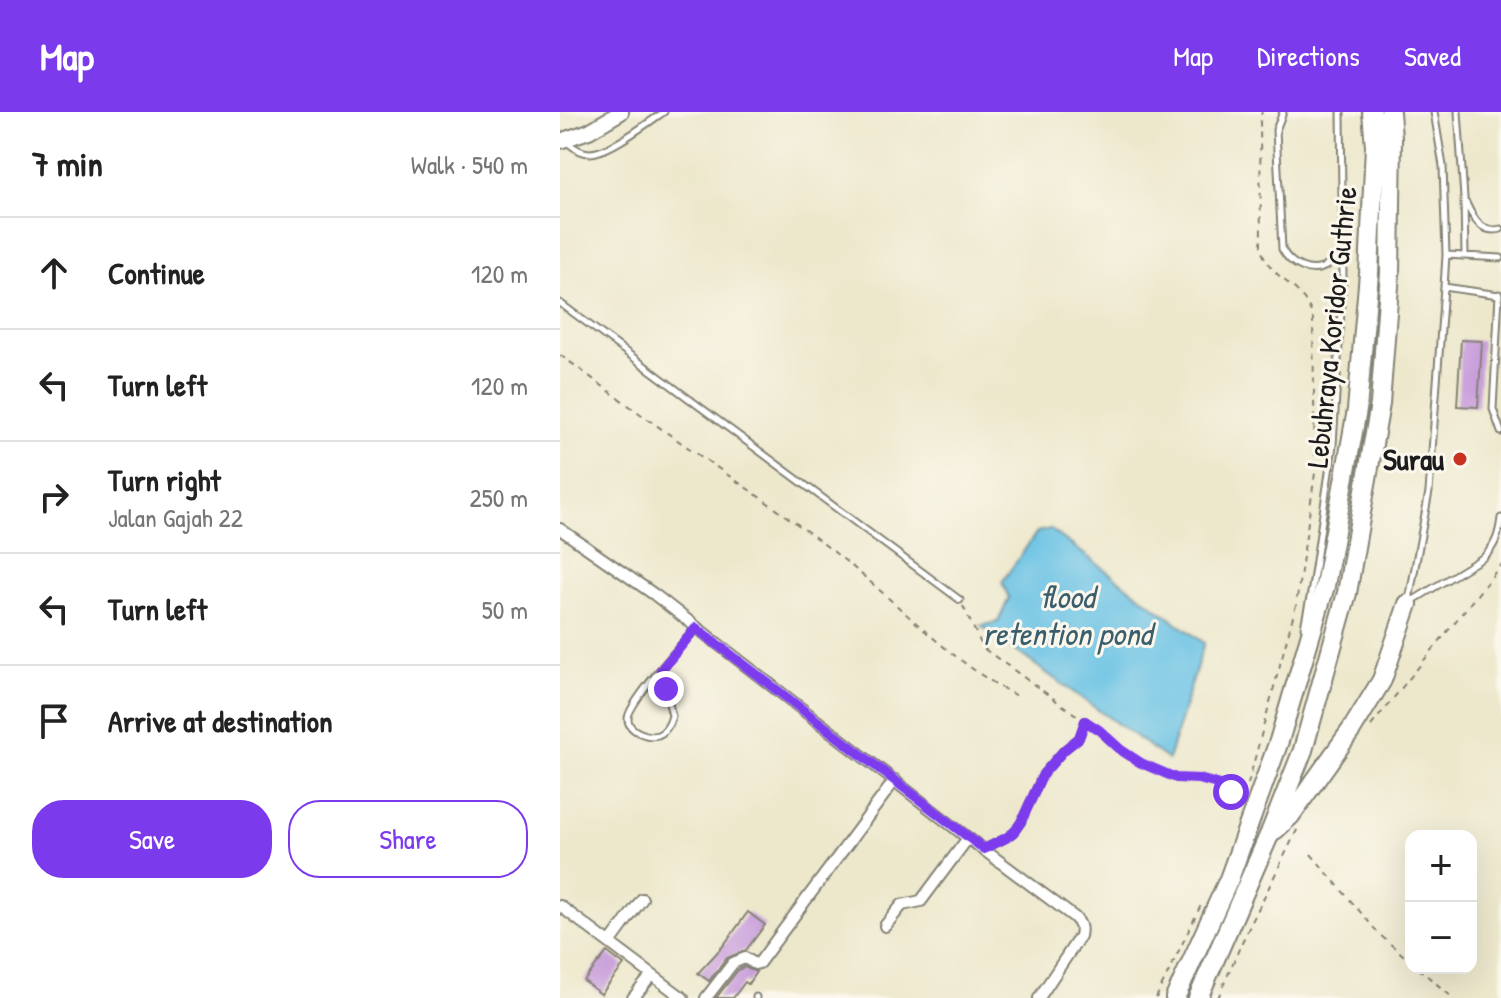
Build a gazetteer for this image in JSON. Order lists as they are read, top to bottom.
{
  "streets": {
    "highway": ["Lebuhraya Koridor Guthrie"]
  },
  "water": ["flood retention pond"],
  "places": ["Surau"],
  "page": {
    "header": "Map",
    "nav": ["Map", "Directions", "Saved"],
    "heading": ["7 min", "Walk · 540 m"],
    "list": [
      ["Continue", "120 m"],
      ["Turn left", "120 m"],
      ["Turn right", "Jalan Gajah 22", "250 m"],
      ["Turn left", "50 m"],
      "Arrive at destination"
    ],
    "buttons": ["Save", "Share"],
    "map_buttons": ["+", "−"]
  }
}
